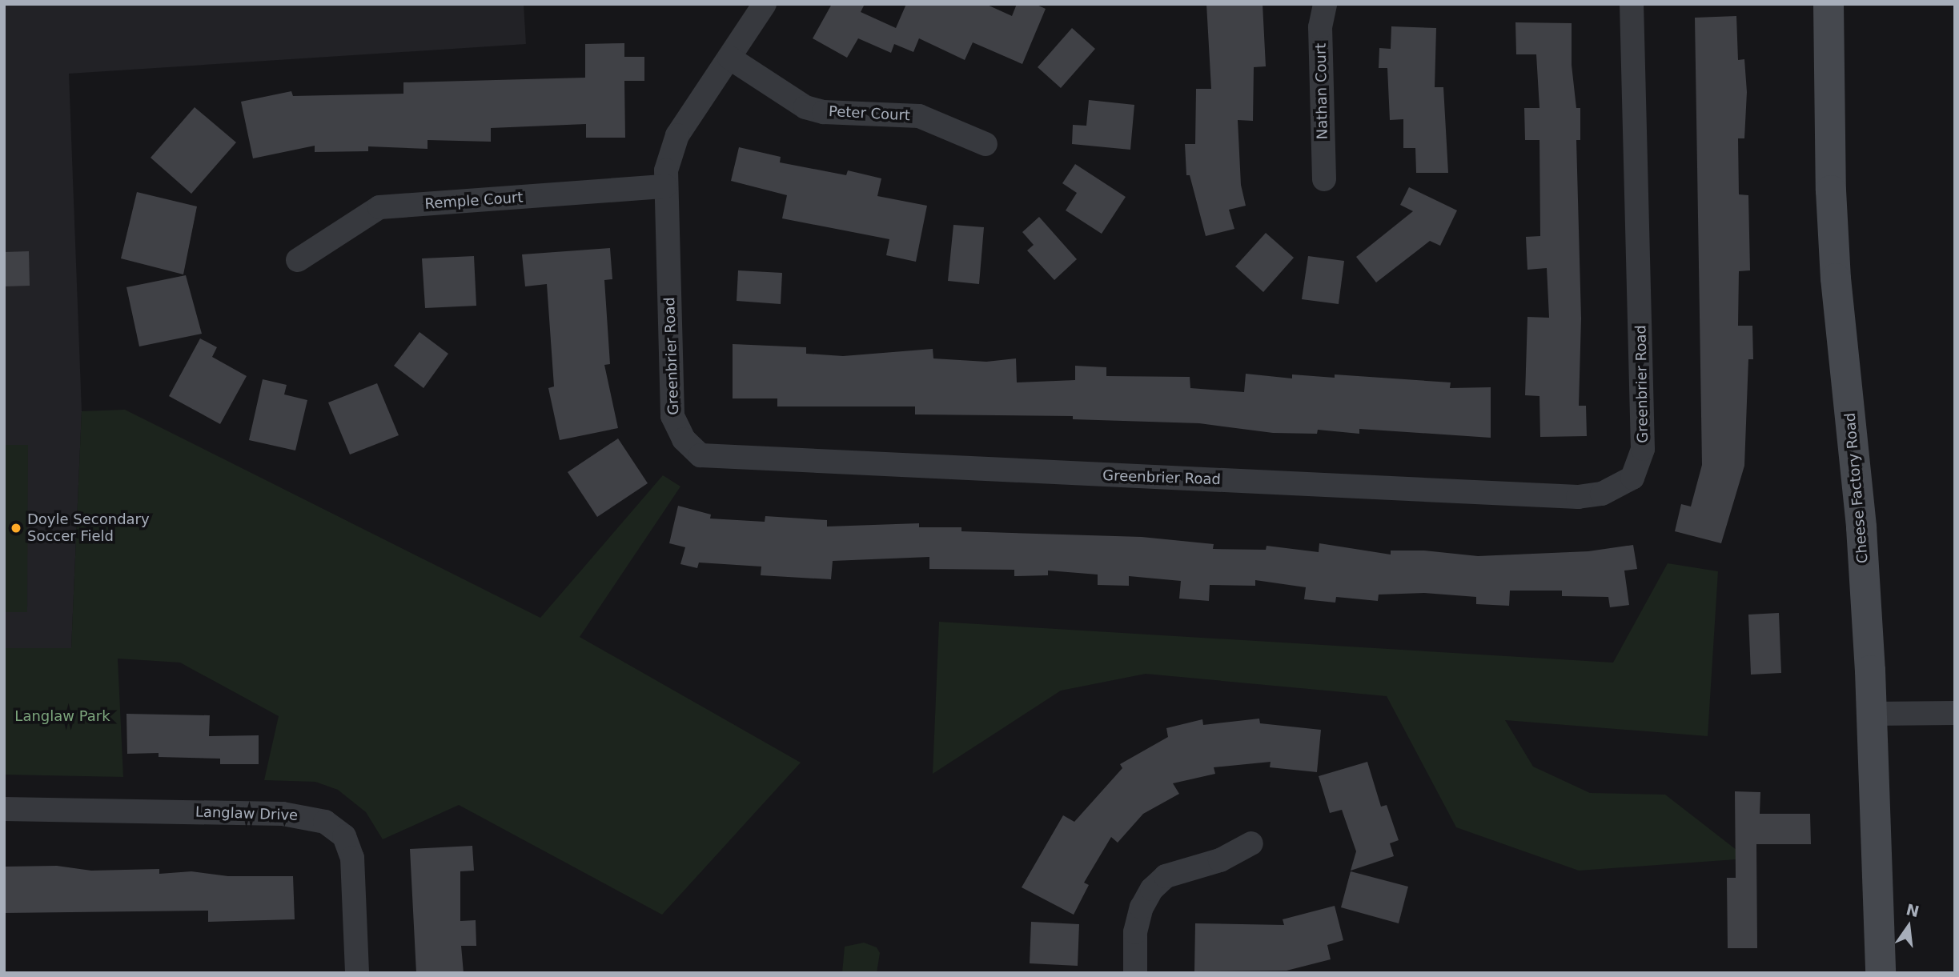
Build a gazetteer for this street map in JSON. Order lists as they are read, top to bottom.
{
  "streets": {
    "main road": ["Cheese Factory Road"],
    "street": [
      "Nathan Court",
      "Peter Court",
      "Remple Court",
      "Greenbrier Road",
      "Langlaw Drive"
    ]
  },
  "crossings": [
    ["Peter Court", "Greenbrier Road"],
    ["Remple Court", "Greenbrier Road"]
  ],
  "parks": ["Langlaw Park"],
  "places": ["Doyle Secondary Soccer Field"],
  "north": "top"
}
